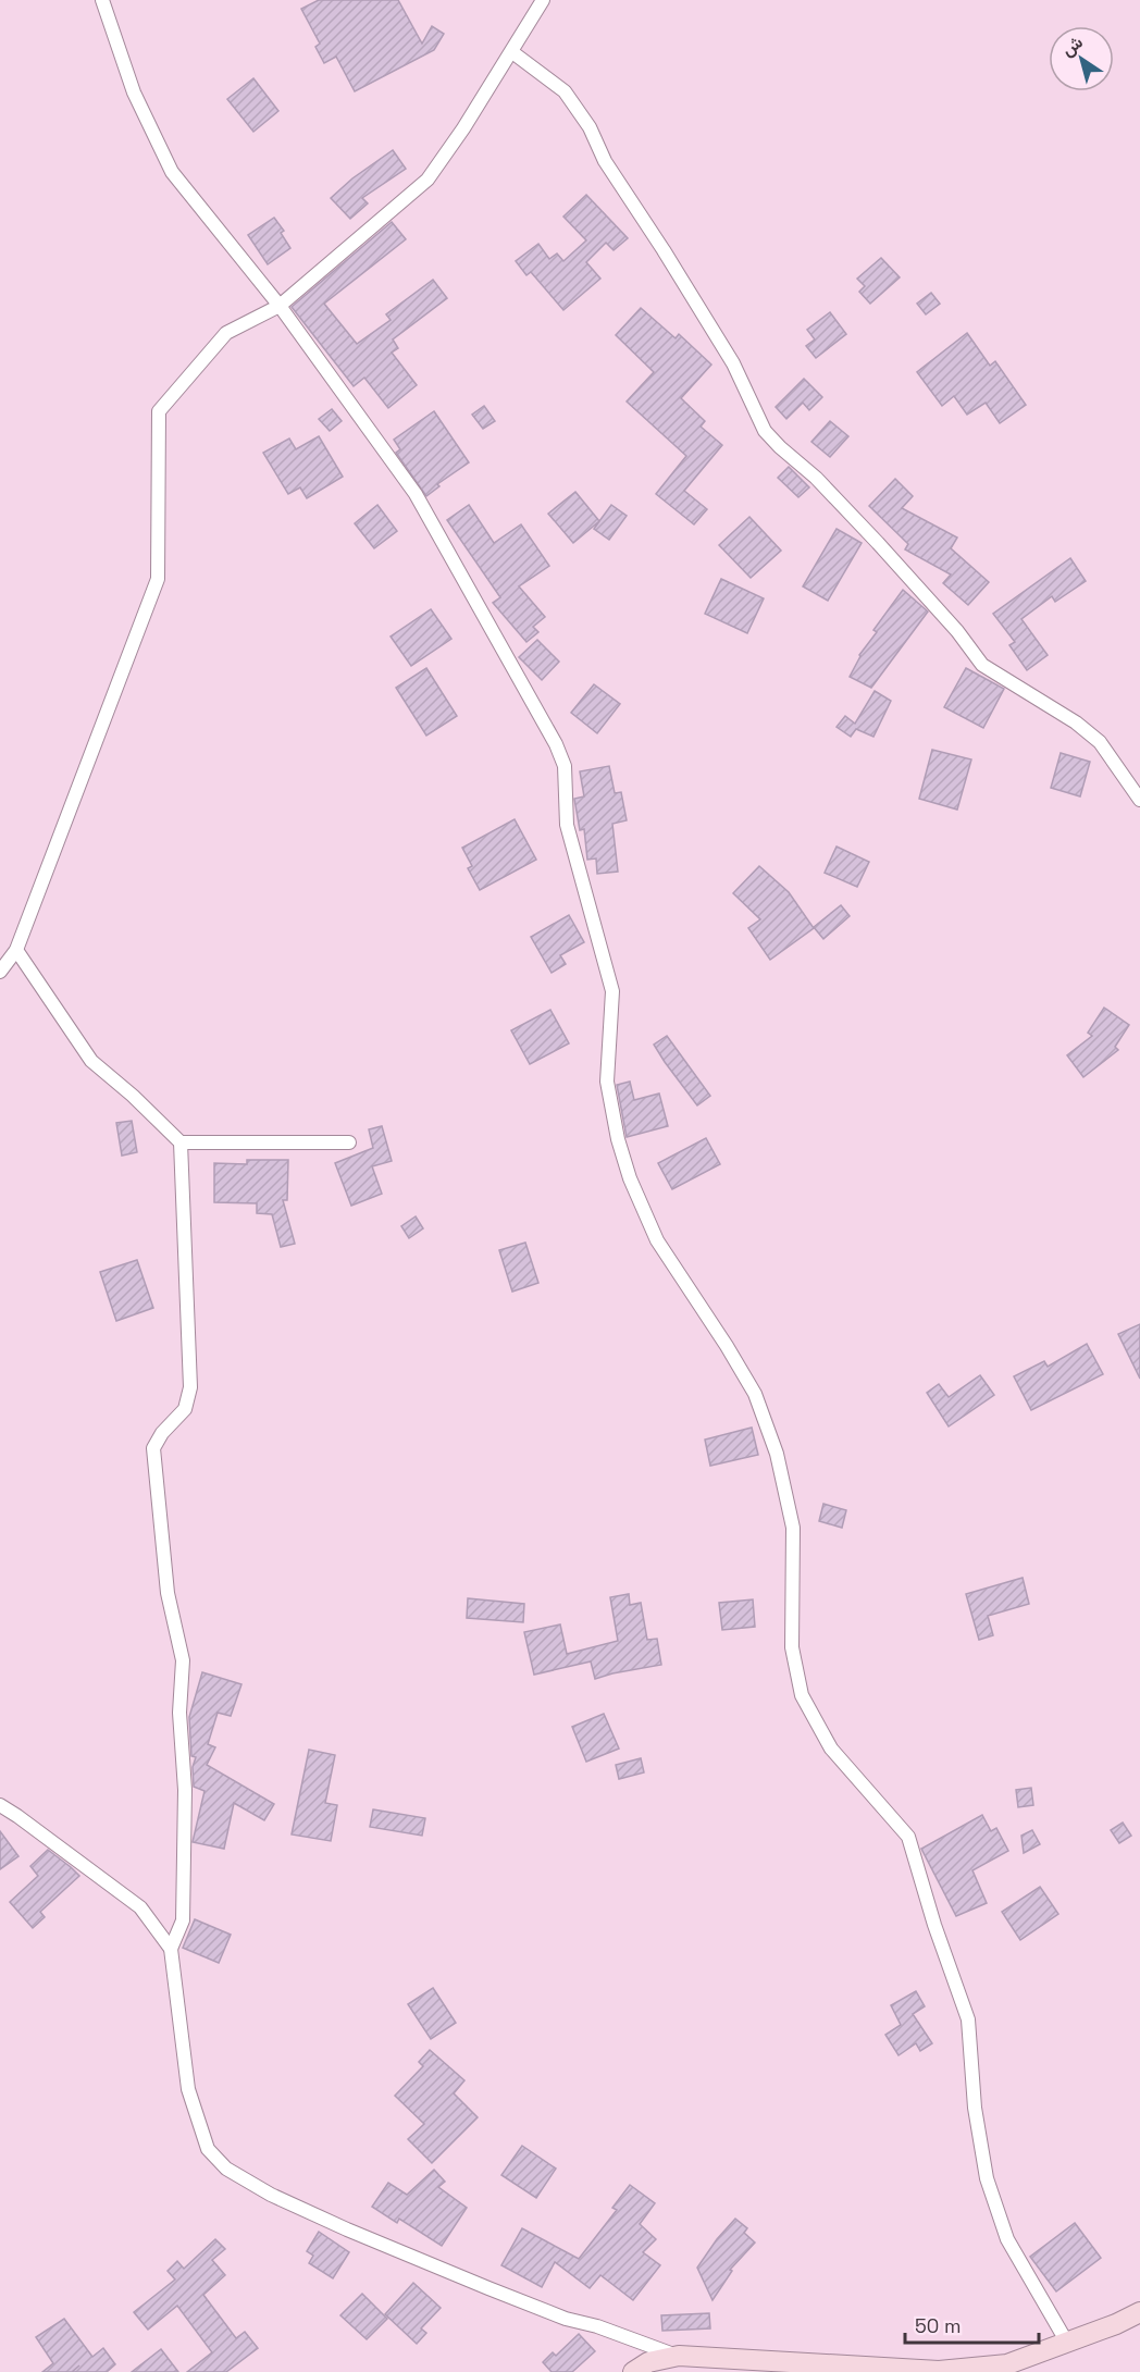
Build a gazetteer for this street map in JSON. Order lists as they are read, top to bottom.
{
  "scale_bar": "50 m",
  "north": "top left"
}
